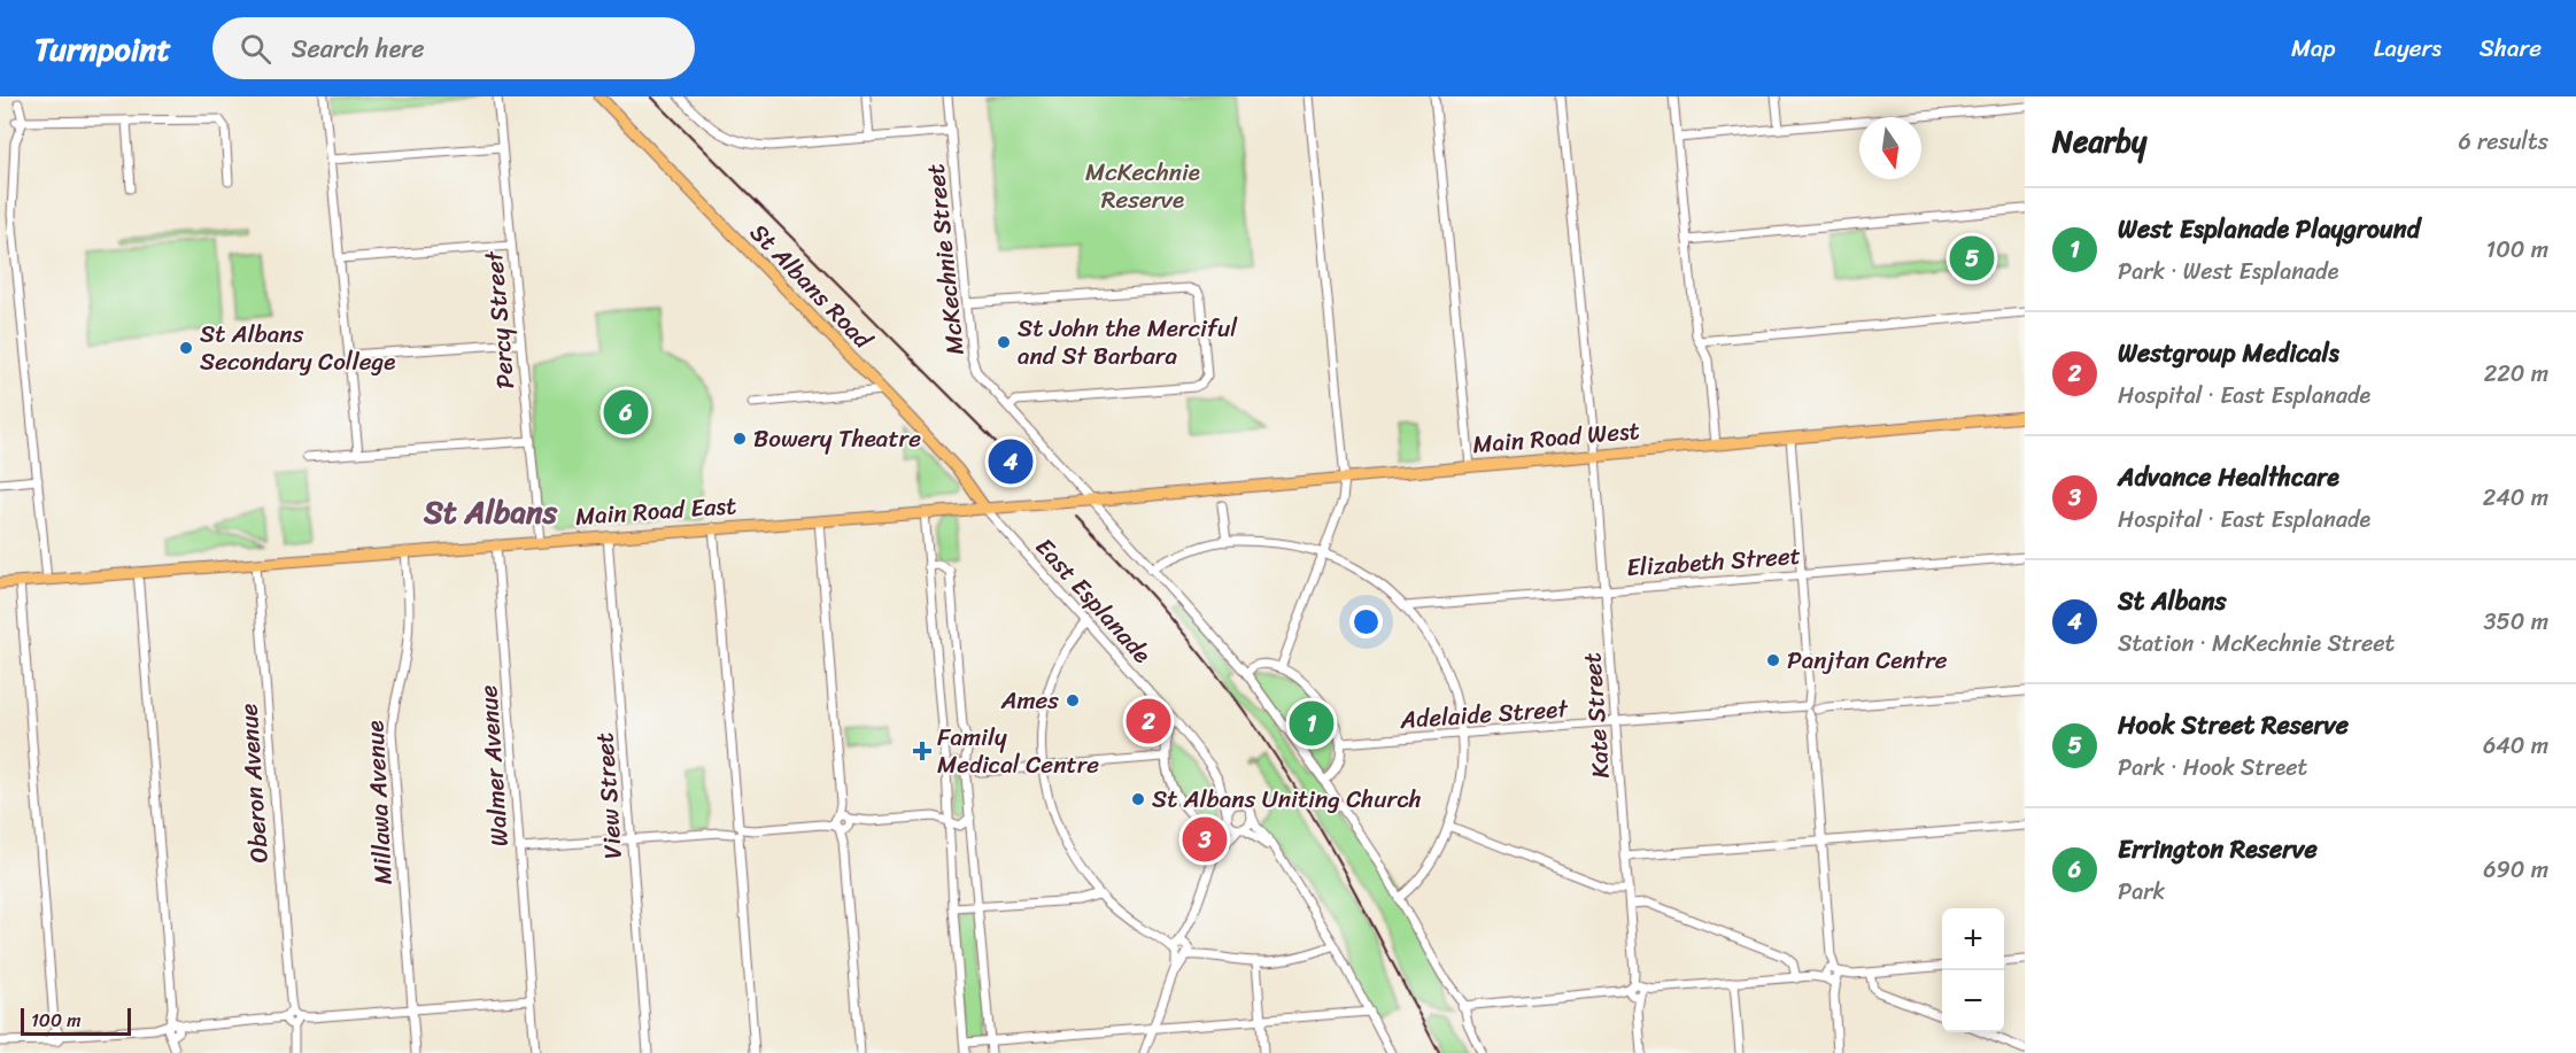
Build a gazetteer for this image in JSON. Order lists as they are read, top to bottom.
{
  "streets": {
    "main road": ["St Albans Road", "Main Road West", "Main Road East"],
    "street": [
      "McKechnie Street",
      "Percy Street",
      "Elizabeth Street",
      "East Esplanade",
      "Adelaide Street",
      "Kate Street",
      "Walmer Avenue",
      "Oberon Avenue",
      "View Street",
      "Millawa Avenue"
    ]
  },
  "crossings": [
    ["McKechnie Street", "Main Road West"],
    ["St Albans Road", "Main Road West"],
    ["St Albans Road", "Main Road East"],
    ["St Albans Road", "East Esplanade"],
    ["Percy Street", "Main Road East"],
    ["Main Road West", "Main Road East"],
    ["Main Road West", "East Esplanade"],
    ["Main Road West", "Kate Street"],
    ["Main Road East", "East Esplanade"],
    ["Main Road East", "Walmer Avenue"],
    ["Main Road East", "Oberon Avenue"],
    ["Main Road East", "View Street"],
    ["Main Road East", "Millawa Avenue"],
    ["Elizabeth Street", "Kate Street"],
    ["Adelaide Street", "Kate Street"]
  ],
  "districts": ["St Albans"],
  "parks": ["McKechnie Reserve"],
  "places": {
    "other": [
      "St John the Merciful and St Barbara",
      "St Albans Secondary College",
      "Bowery Theatre",
      "Panjtan Centre",
      "Ames",
      "St Albans Uniting Church"
    ],
    "health": ["Family Medical Centre"]
  },
  "scale_bar": "100 m",
  "north": "bottom",
  "page": {
    "header": "Turnpoint",
    "search": "Search here",
    "nav": ["Map", "Layers", "Share"],
    "heading": ["Nearby", "6 results"],
    "list": [
      {
        "mark": "1",
        "name": "West Esplanade Playground",
        "note": "Park · West Esplanade",
        "value": "100 m"
      },
      {
        "mark": "2",
        "name": "Westgroup Medicals",
        "note": "Hospital · East Esplanade",
        "value": "220 m"
      },
      {
        "mark": "3",
        "name": "Advance Healthcare",
        "note": "Hospital · East Esplanade",
        "value": "240 m"
      },
      {
        "mark": "4",
        "name": "St Albans",
        "note": "Station · McKechnie Street",
        "value": "350 m"
      },
      {
        "mark": "5",
        "name": "Hook Street Reserve",
        "note": "Park · Hook Street",
        "value": "640 m"
      },
      {
        "mark": "6",
        "name": "Errington Reserve",
        "note": "Park",
        "value": "690 m"
      }
    ],
    "pins": [
      "5",
      "6",
      "4",
      "2",
      "1",
      "3"
    ],
    "map_buttons": ["+", "−"],
    "scale": "100 m"
  }
}
